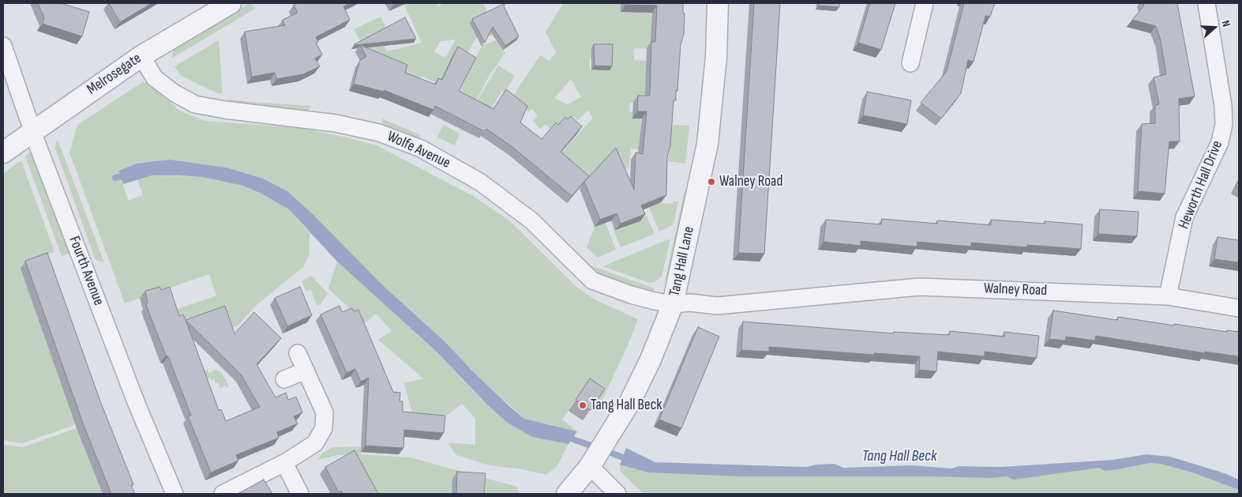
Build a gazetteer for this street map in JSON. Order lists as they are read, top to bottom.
{
  "streets": {
    "street": [
      "Melrosegate",
      "Wolfe Avenue",
      "Heworth Hall Drive",
      "Tang Hall Lane",
      "Fourth Avenue",
      "Walney Road"
    ]
  },
  "crossings": [
    ["Melrosegate", "Wolfe Avenue"],
    ["Melrosegate", "Fourth Avenue"],
    ["Wolfe Avenue", "Tang Hall Lane"],
    ["Wolfe Avenue", "Walney Road"],
    ["Heworth Hall Drive", "Walney Road"],
    ["Tang Hall Lane", "Walney Road"]
  ],
  "water": ["Tang Hall Beck"],
  "places": ["Walney Road", "Tang Hall Beck"],
  "north": "right"
}
